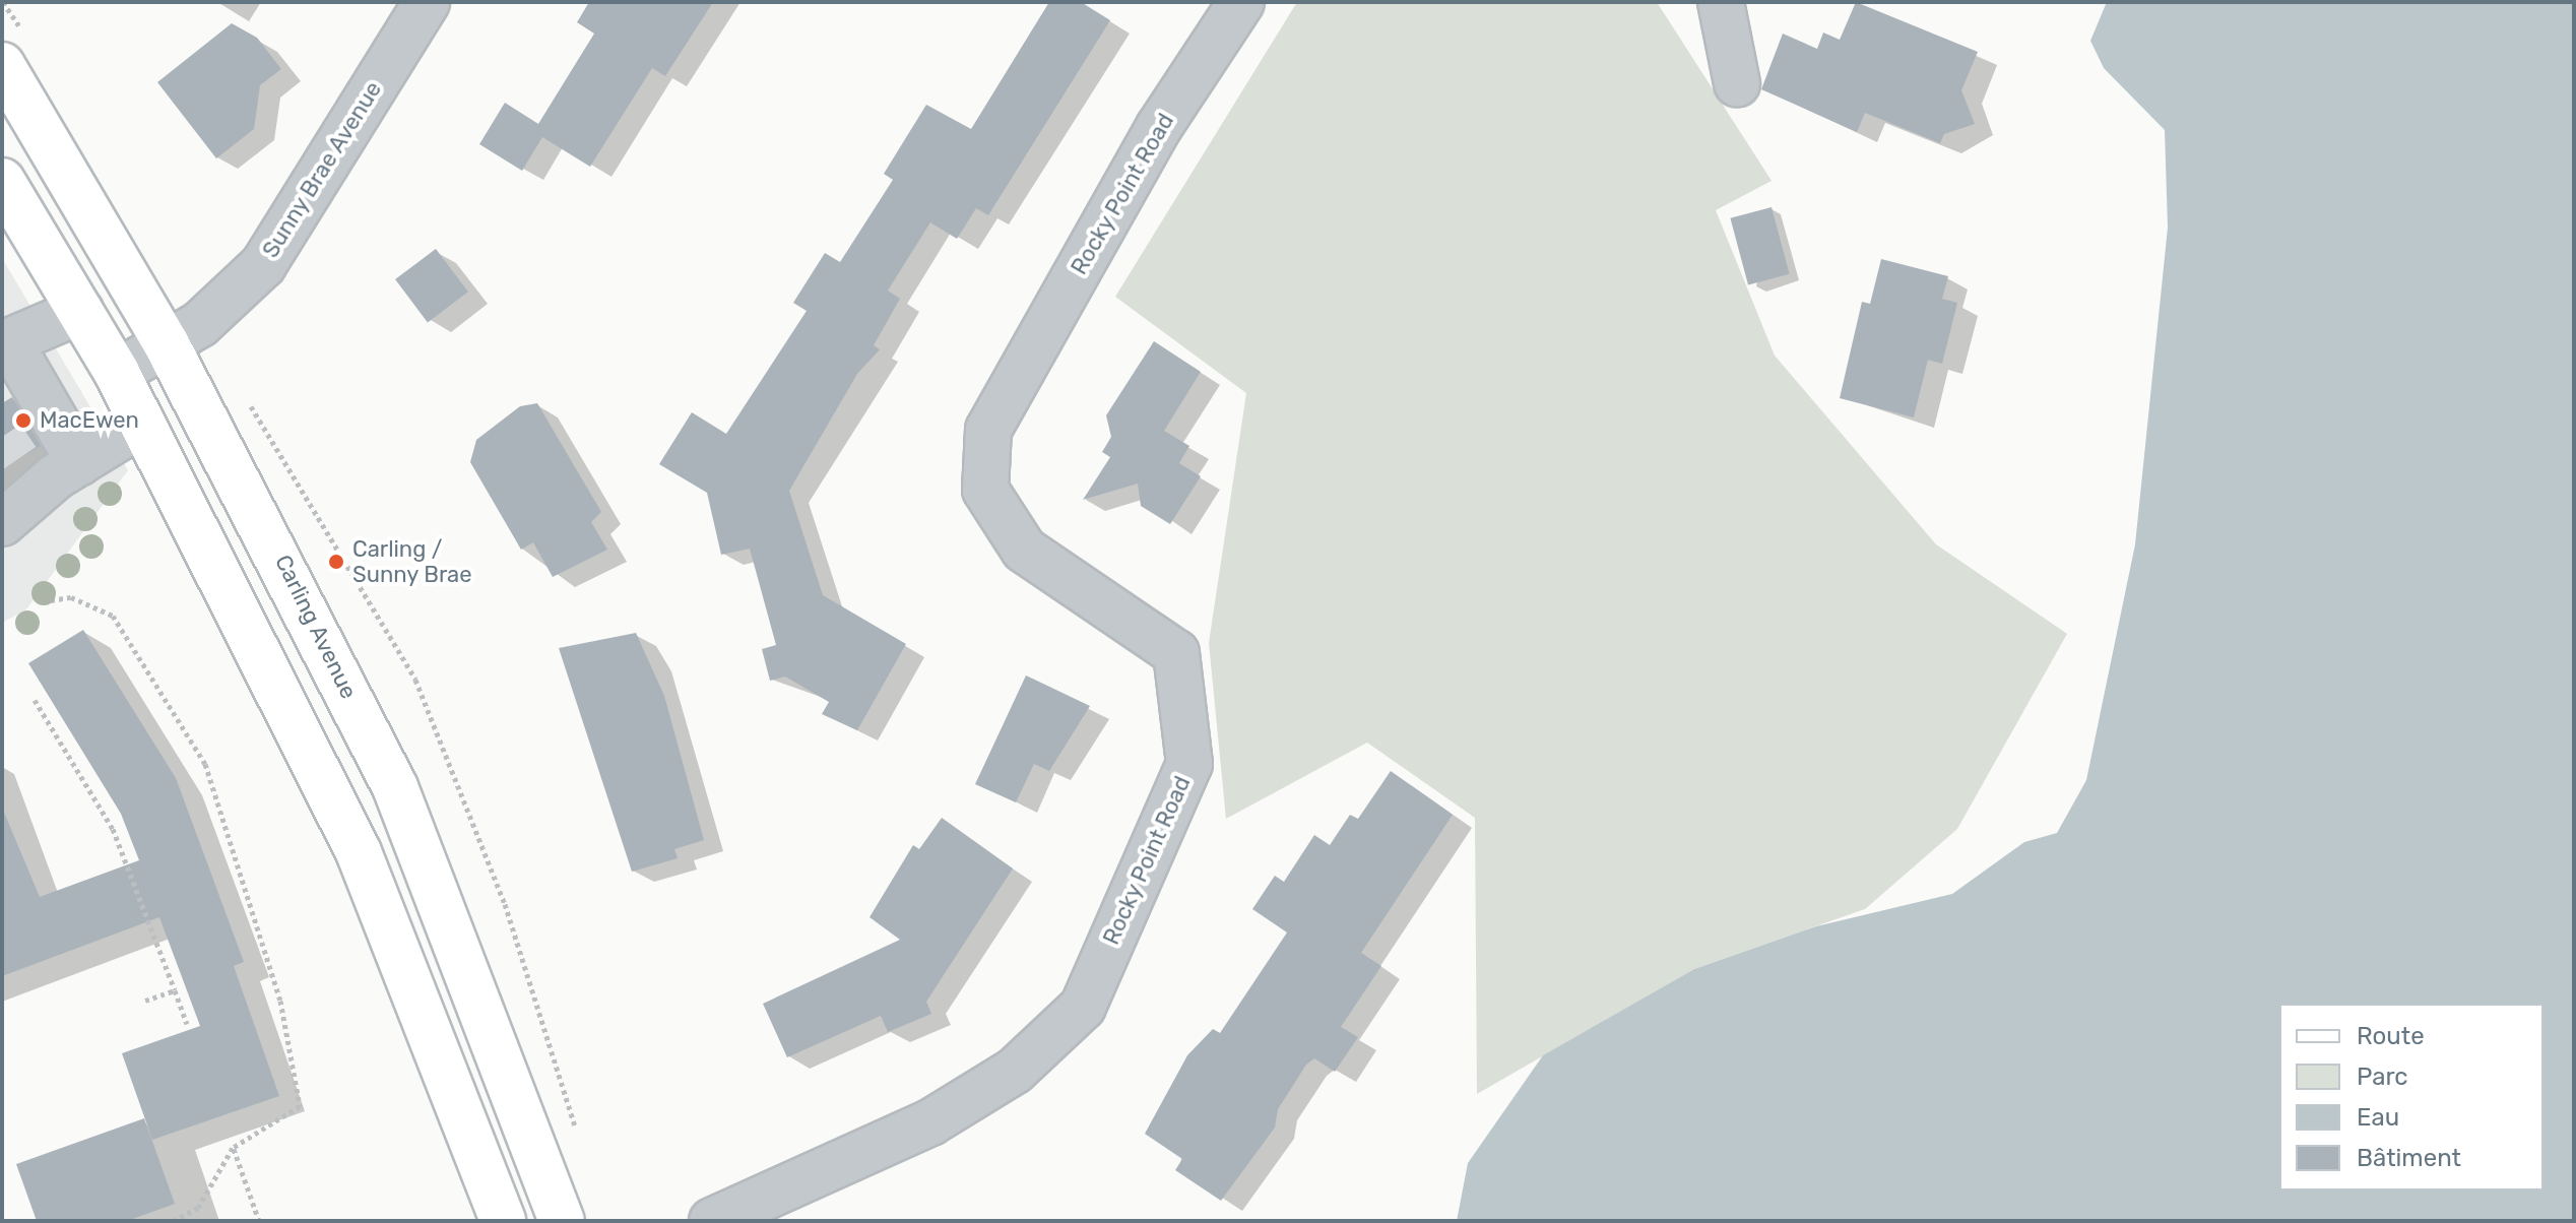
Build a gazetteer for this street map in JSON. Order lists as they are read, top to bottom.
{
  "streets": {
    "main road": ["Carling Avenue"],
    "street": ["Sunny Brae Avenue", "Rocky Point Road"]
  },
  "crossings": [
    ["Sunny Brae Avenue", "Carling Avenue"]
  ],
  "places": ["MacEwen", "Carling / Sunny Brae"],
  "legend": [
    "Route",
    "Parc",
    "Eau",
    "Bâtiment"
  ]
}
